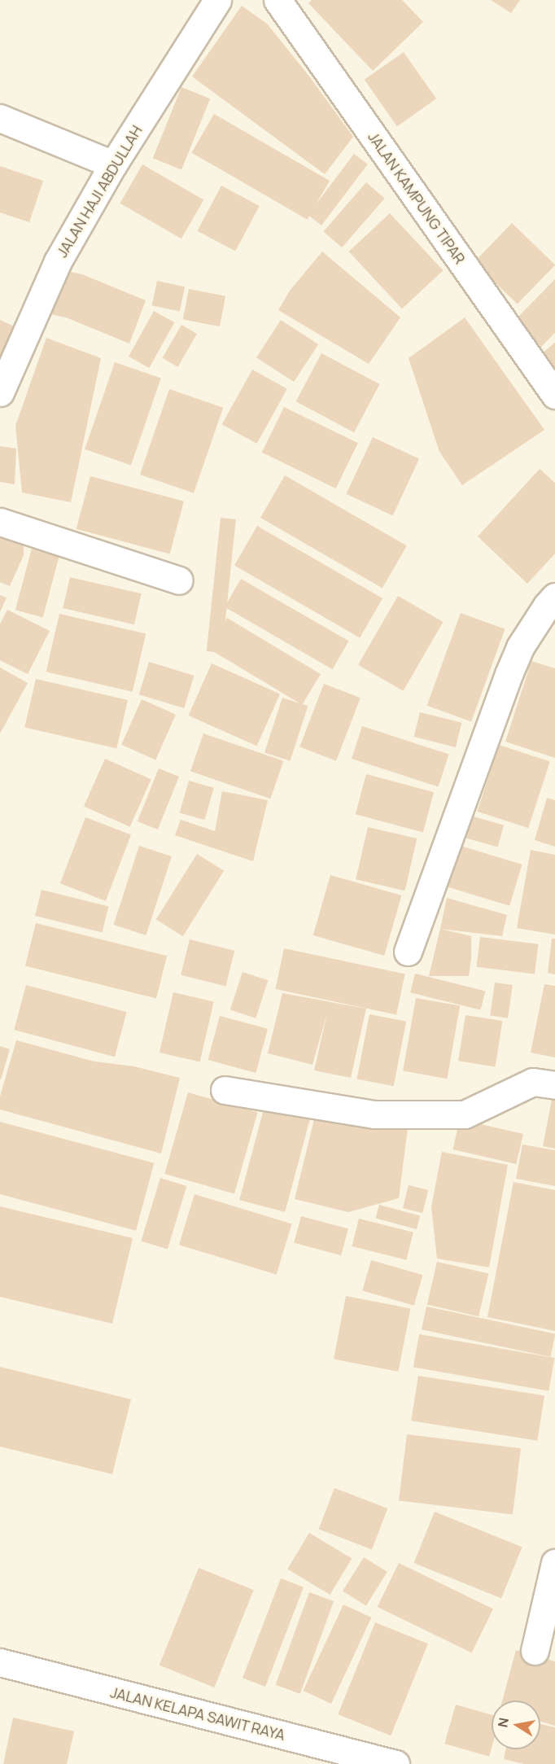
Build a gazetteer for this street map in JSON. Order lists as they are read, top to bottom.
{
  "streets": {
    "street": ["JALAN HAJI ABDULLAH", "JALAN KAMPUNG TIPAR", "JALAN KELAPA SAWIT RAYA"]
  },
  "north": "left"
}
